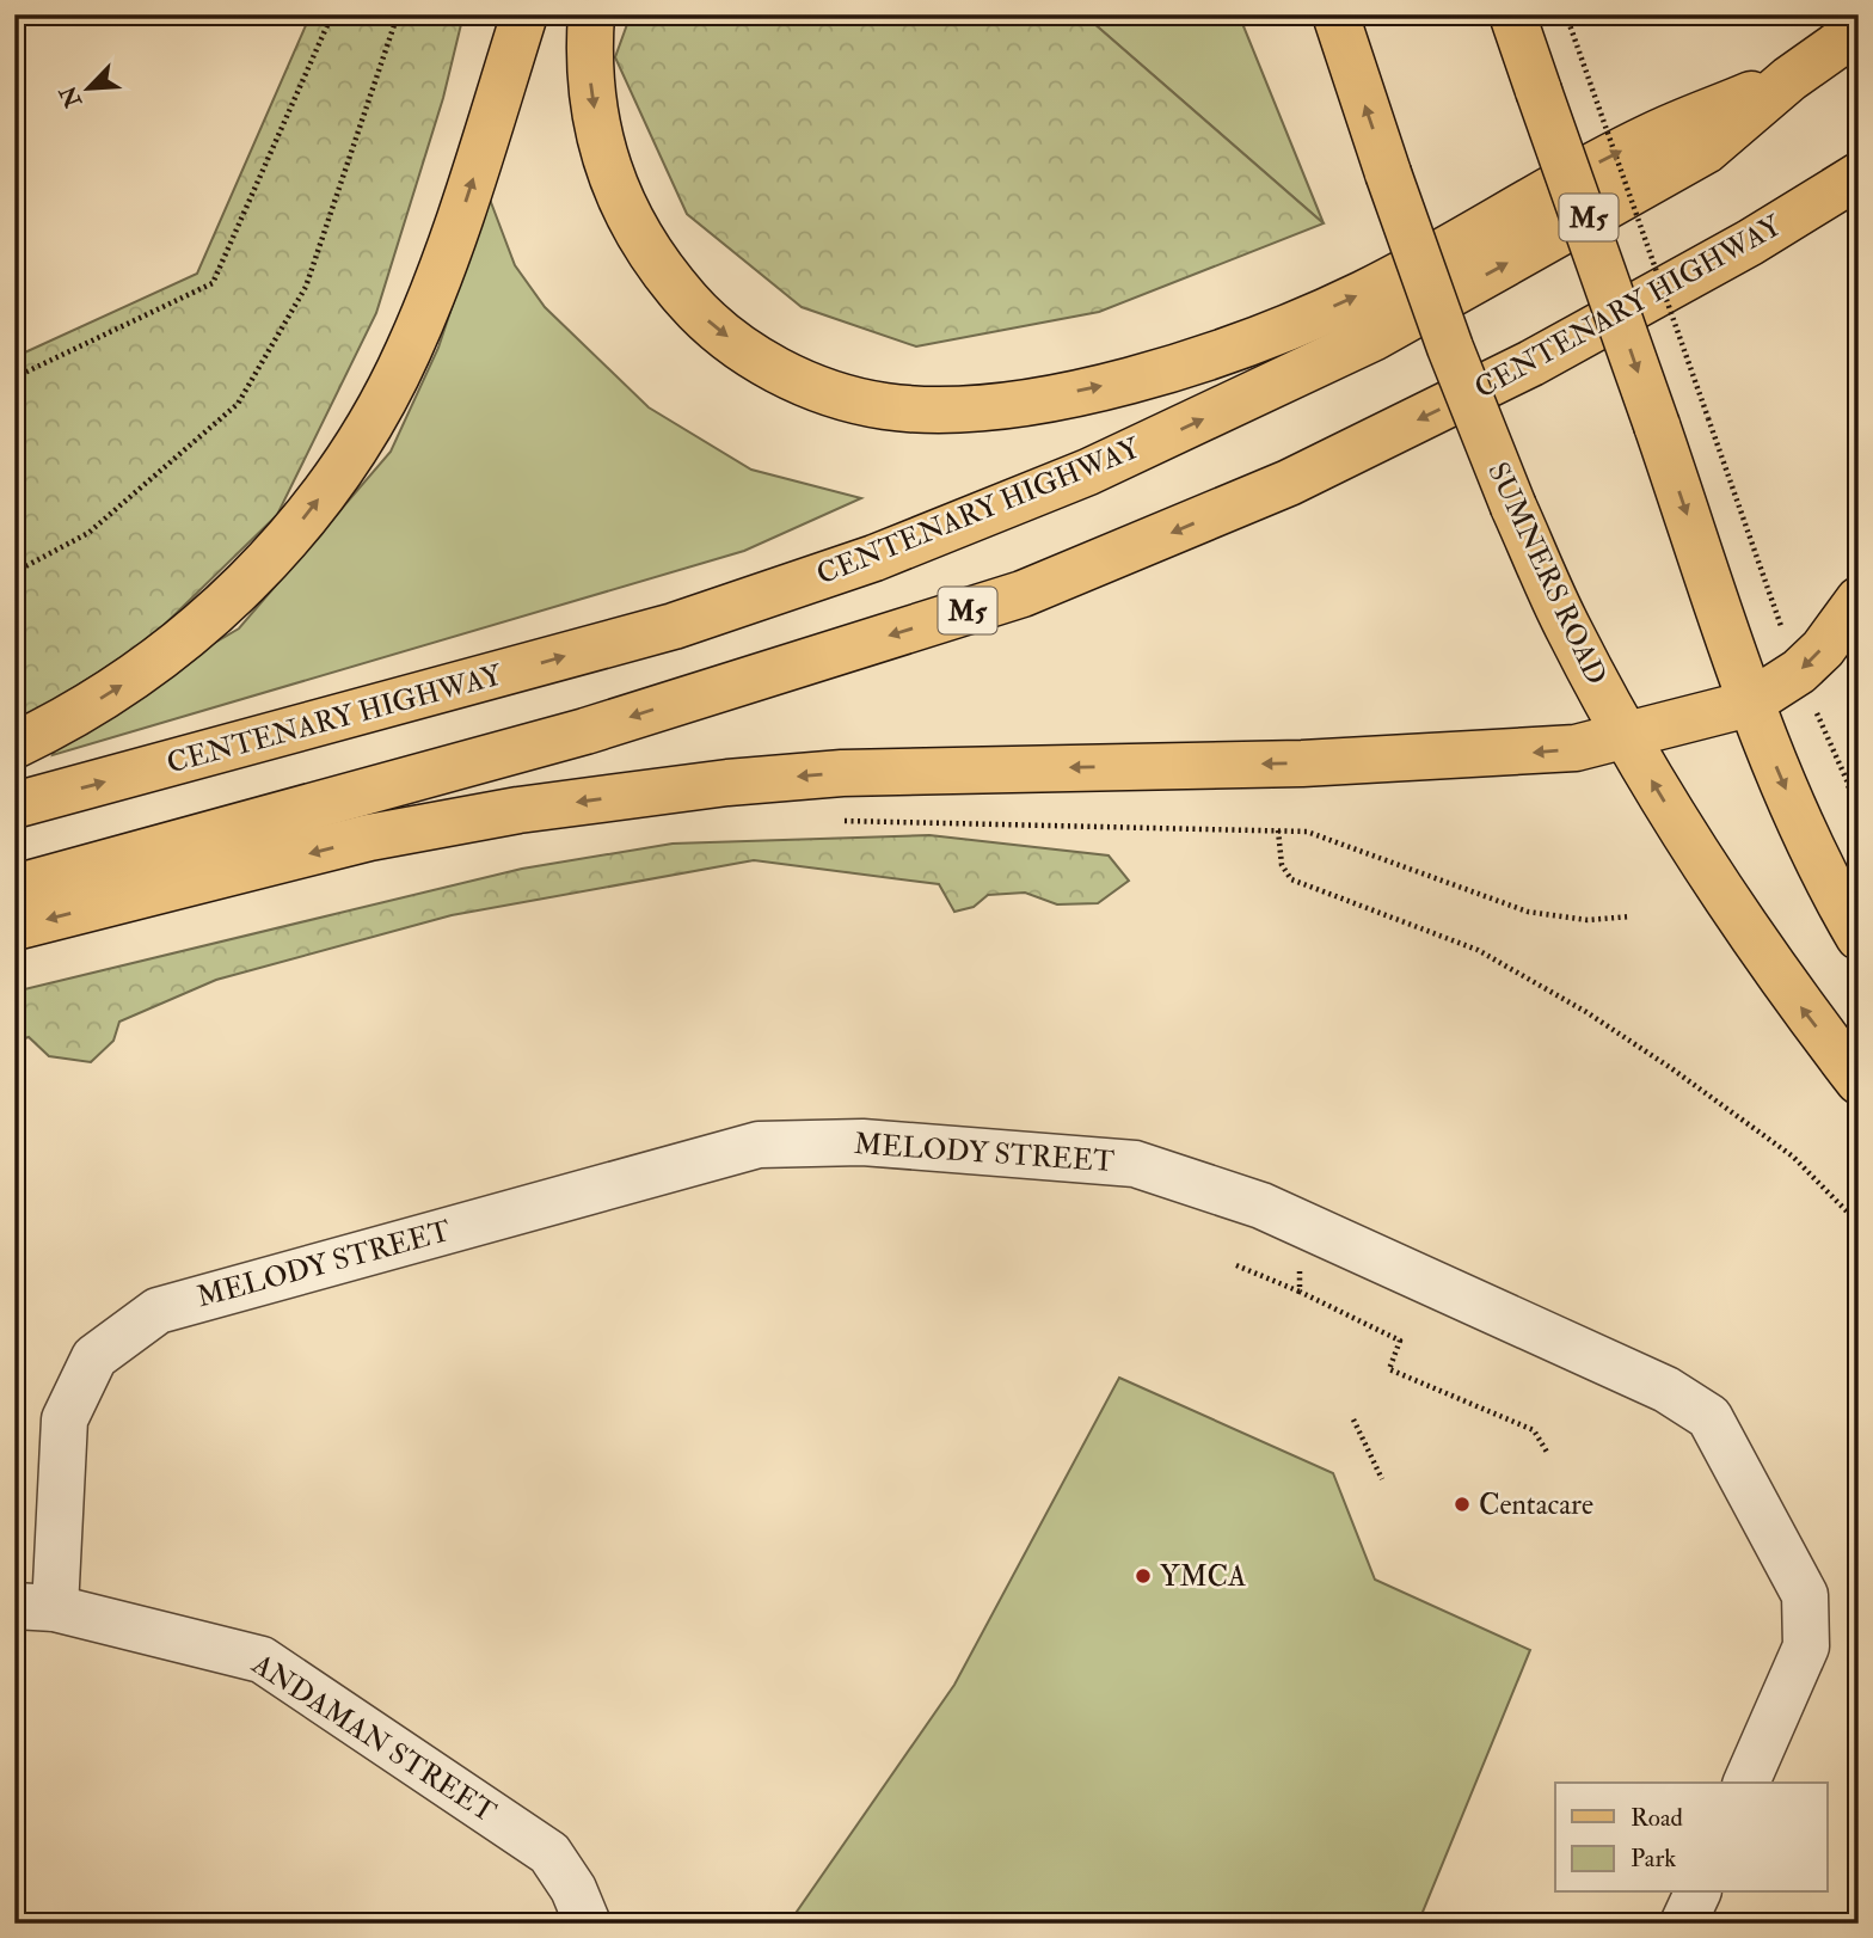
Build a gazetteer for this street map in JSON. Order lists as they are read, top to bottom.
{
  "streets": {
    "main road": ["M5", "CENTENARY HIGHWAY", "SUMNERS ROAD"],
    "street": ["MELODY STREET", "ANDAMAN STREET"]
  },
  "crossings": [
    ["MELODY STREET", "ANDAMAN STREET"]
  ],
  "places": ["Centacare", "YMCA"],
  "legend": ["Road", "Park"],
  "north": "bottom left"
}
